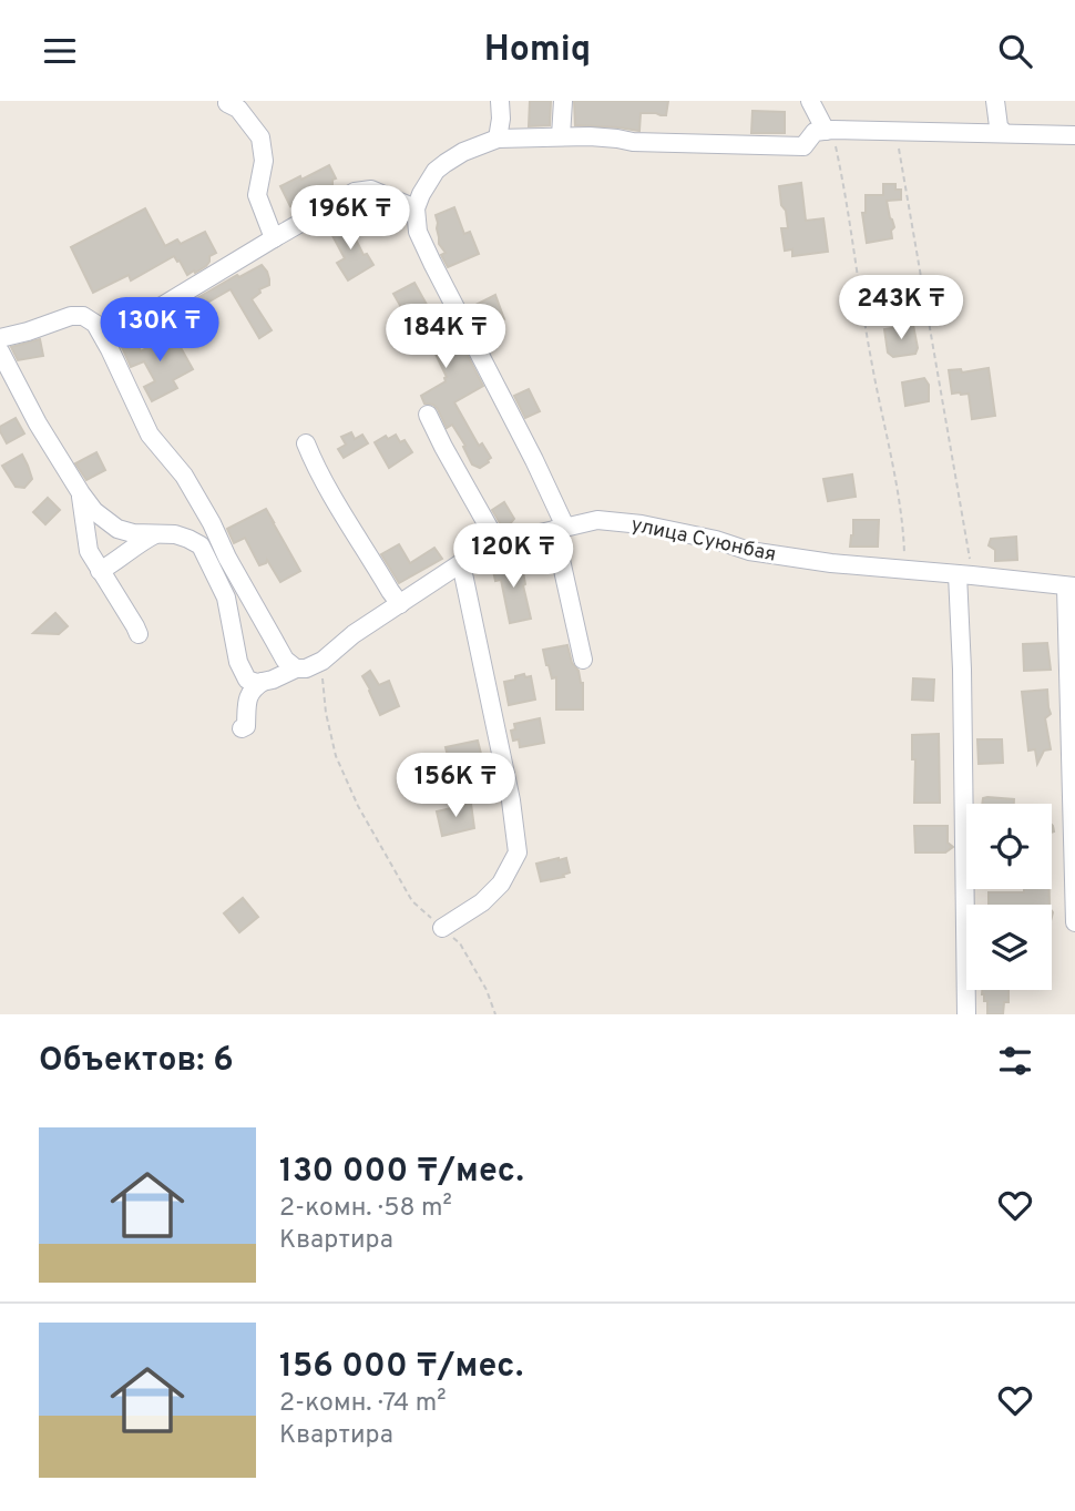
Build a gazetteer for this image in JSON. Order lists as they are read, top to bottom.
{
  "streets": {
    "street": ["улица Суюнбая"]
  },
  "page": {
    "header": "Homiq",
    "price": [
      "196K ₸",
      "243K ₸",
      "130K ₸",
      "184K ₸",
      "120K ₸",
      "156K ₸"
    ],
    "heading": "Объектов: 6",
    "list": [
      {
        "name": "130 000 ₸/мес.",
        "note": "2-комн. · 58 m² · Квартира"
      },
      {
        "name": "156 000 ₸/мес.",
        "note": "2-комн. · 74 m² · Квартира"
      }
    ]
  }
}
